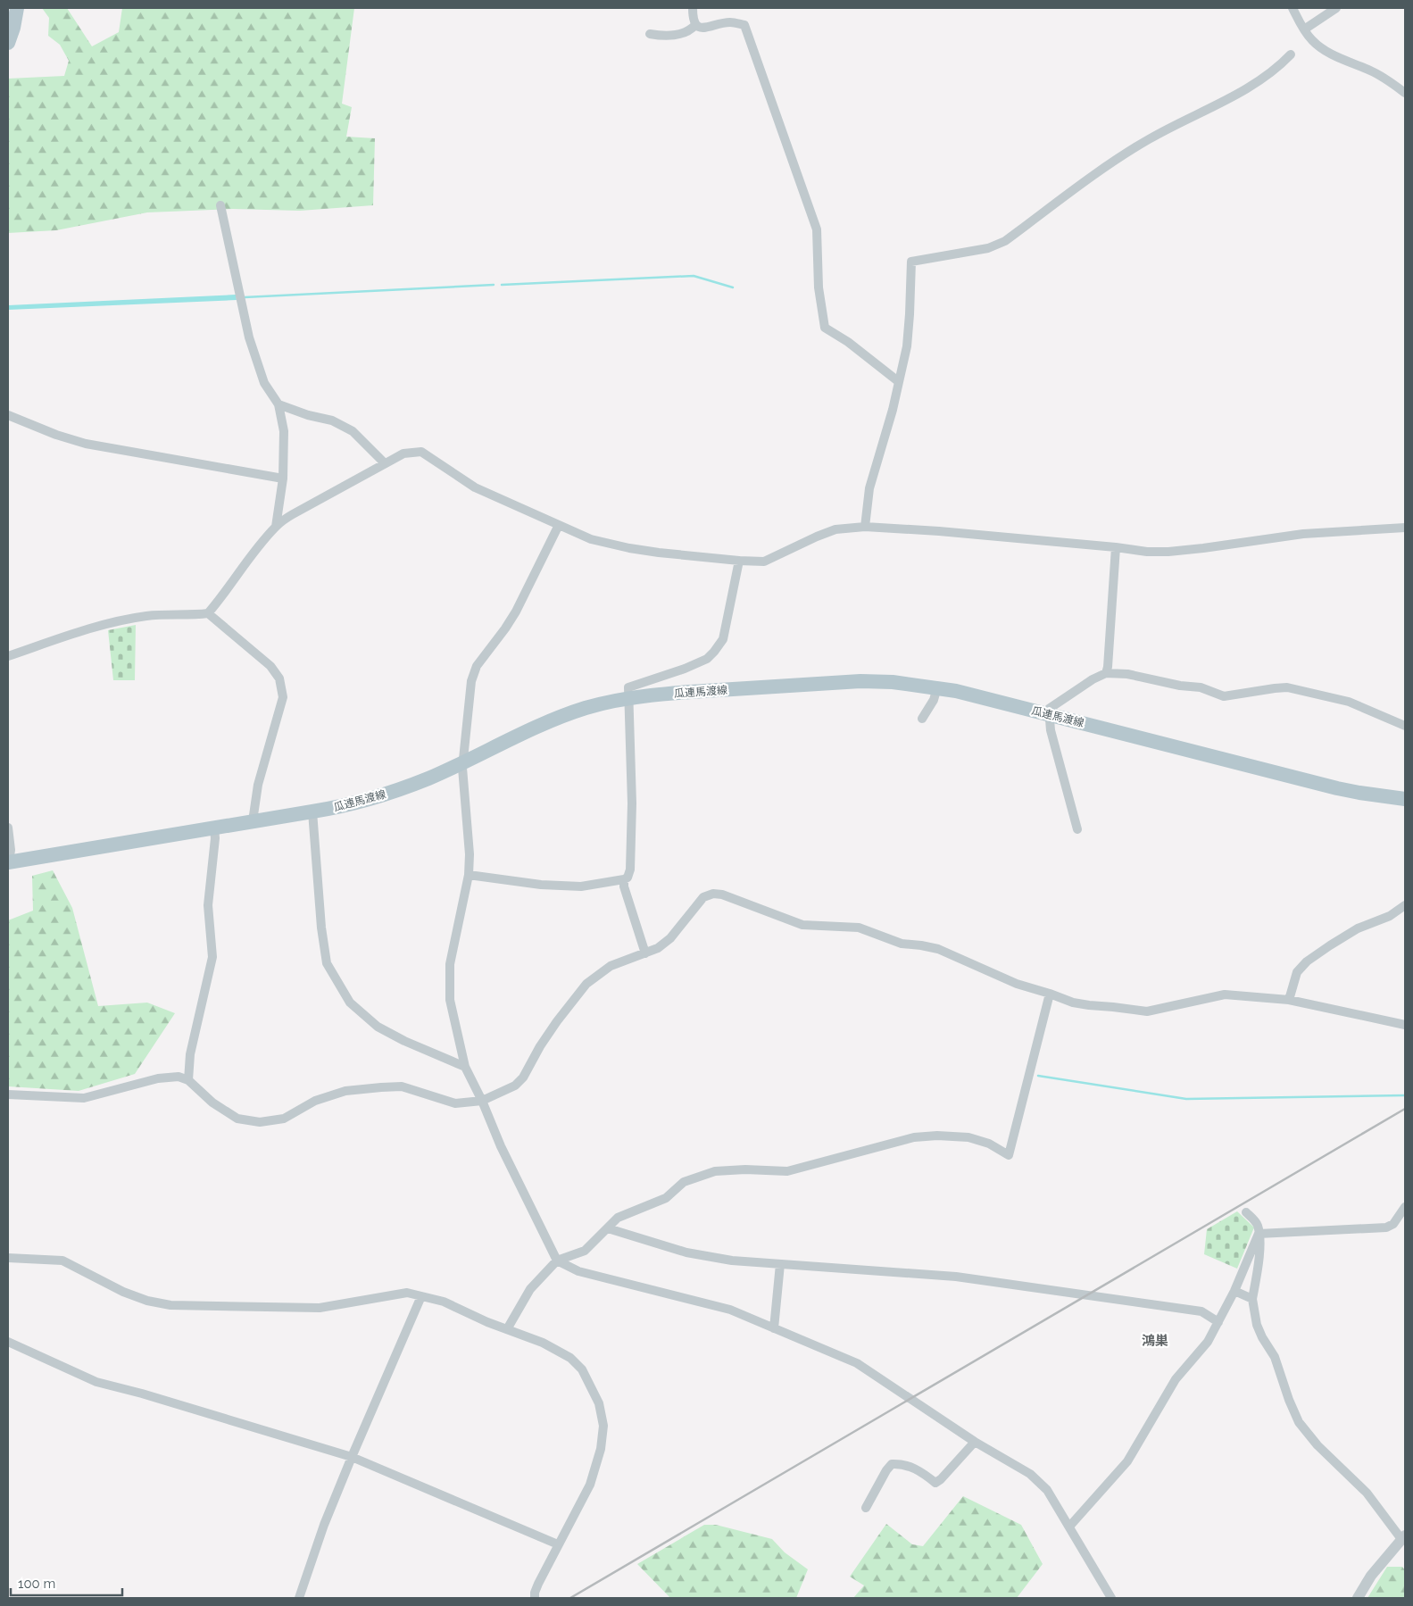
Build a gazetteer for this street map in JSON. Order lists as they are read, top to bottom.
{
  "streets": {
    "main road": ["瓜連馬渡線"]
  },
  "districts": ["鴻巣"],
  "scale_bar": "100 m"
}
